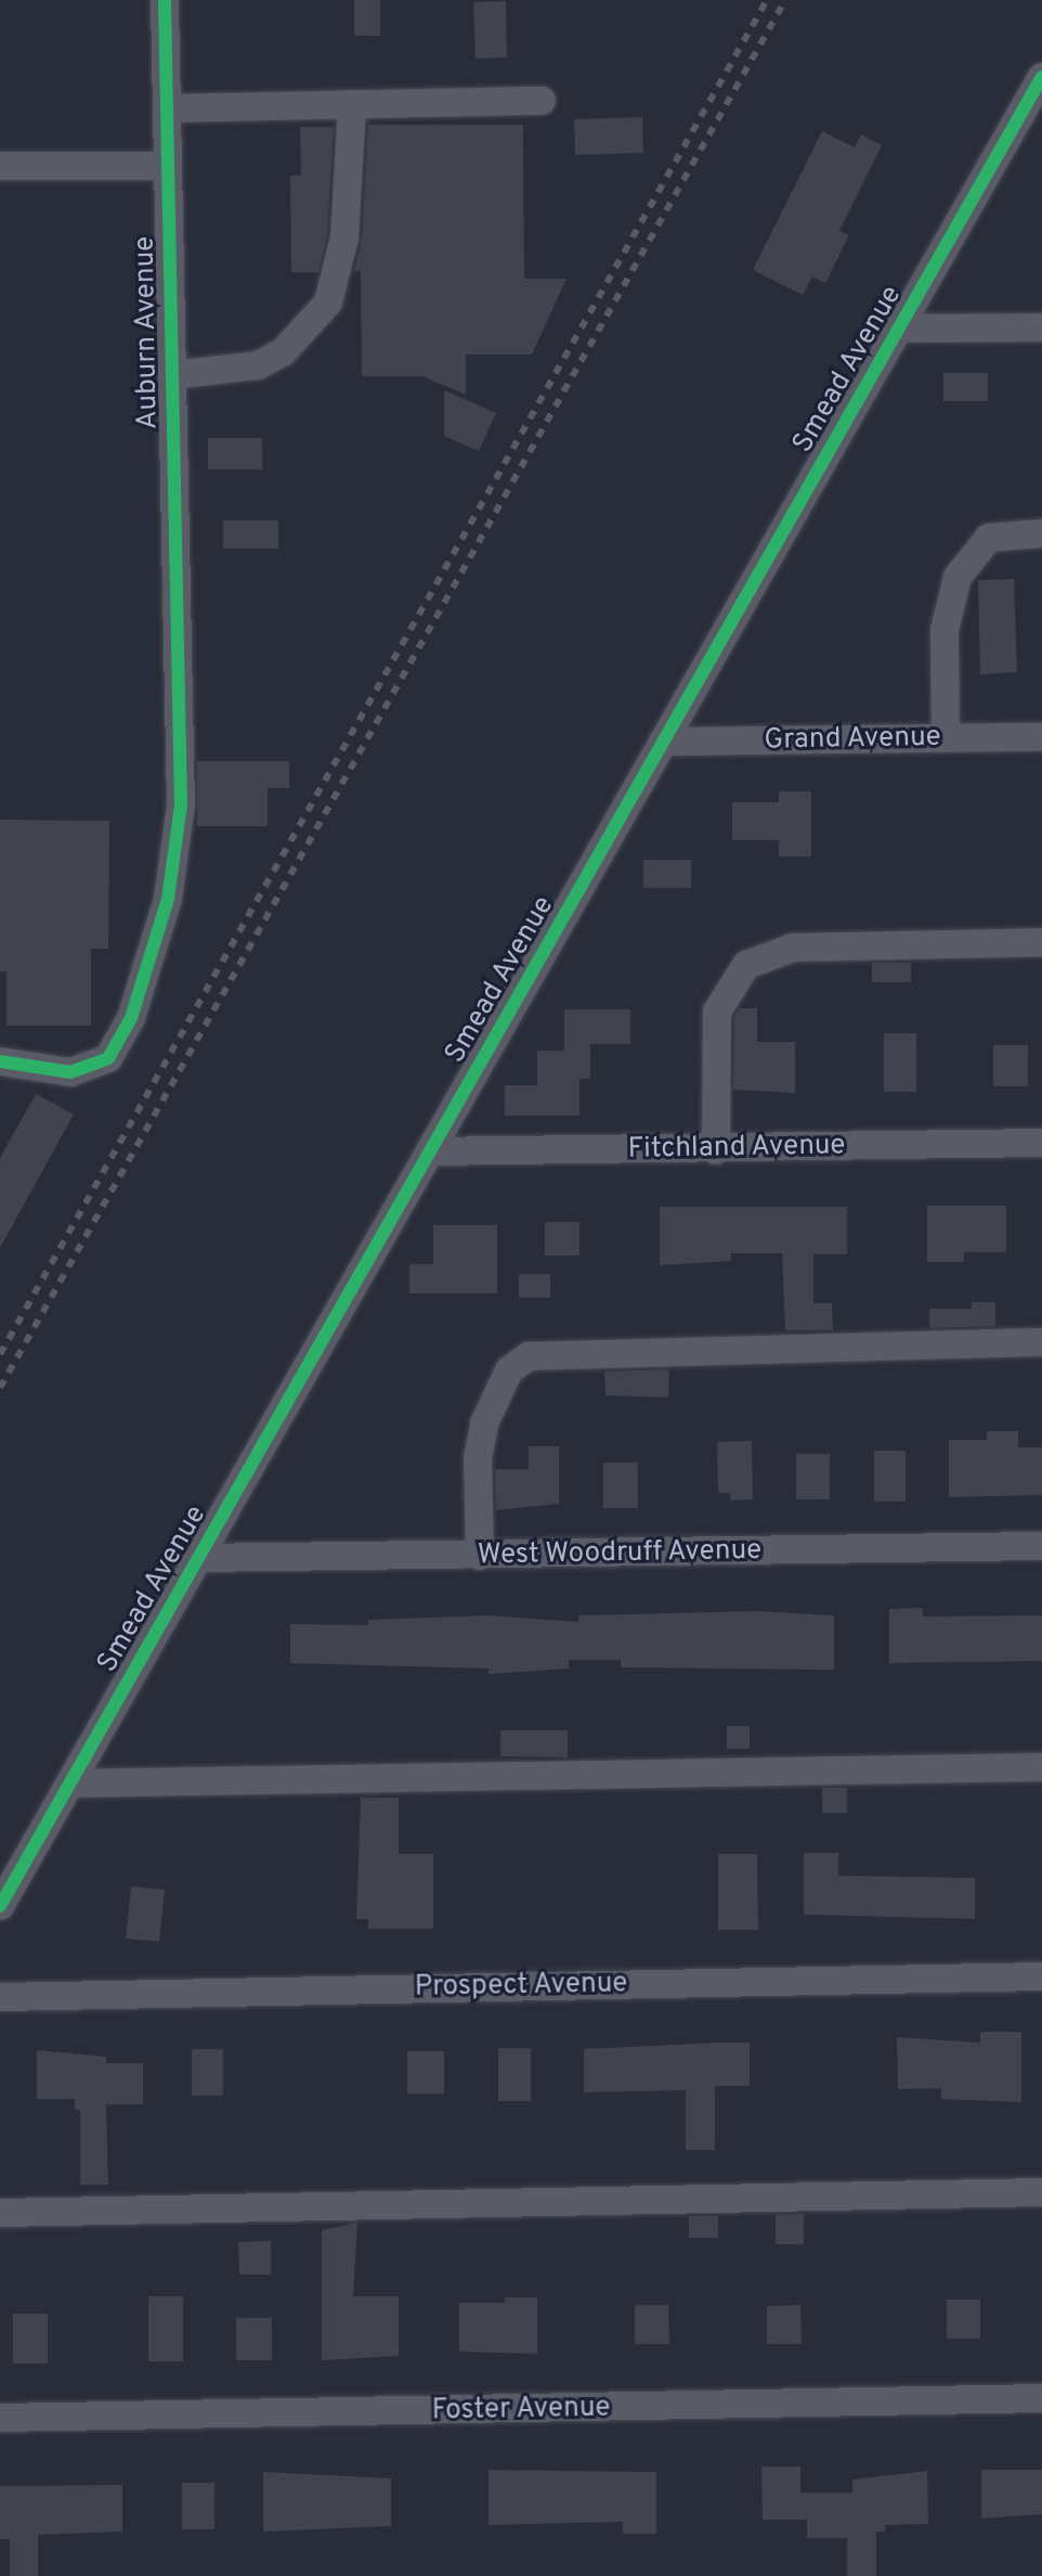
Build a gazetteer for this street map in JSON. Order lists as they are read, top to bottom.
{
  "streets": {
    "street": [
      "Auburn Avenue",
      "Smead Avenue",
      "Grand Avenue",
      "Fitchland Avenue",
      "West Woodruff Avenue",
      "Prospect Avenue",
      "Foster Avenue"
    ]
  },
  "crossings": [
    ["Smead Avenue", "Grand Avenue"],
    ["Smead Avenue", "Fitchland Avenue"],
    ["Smead Avenue", "West Woodruff Avenue"]
  ]
}
